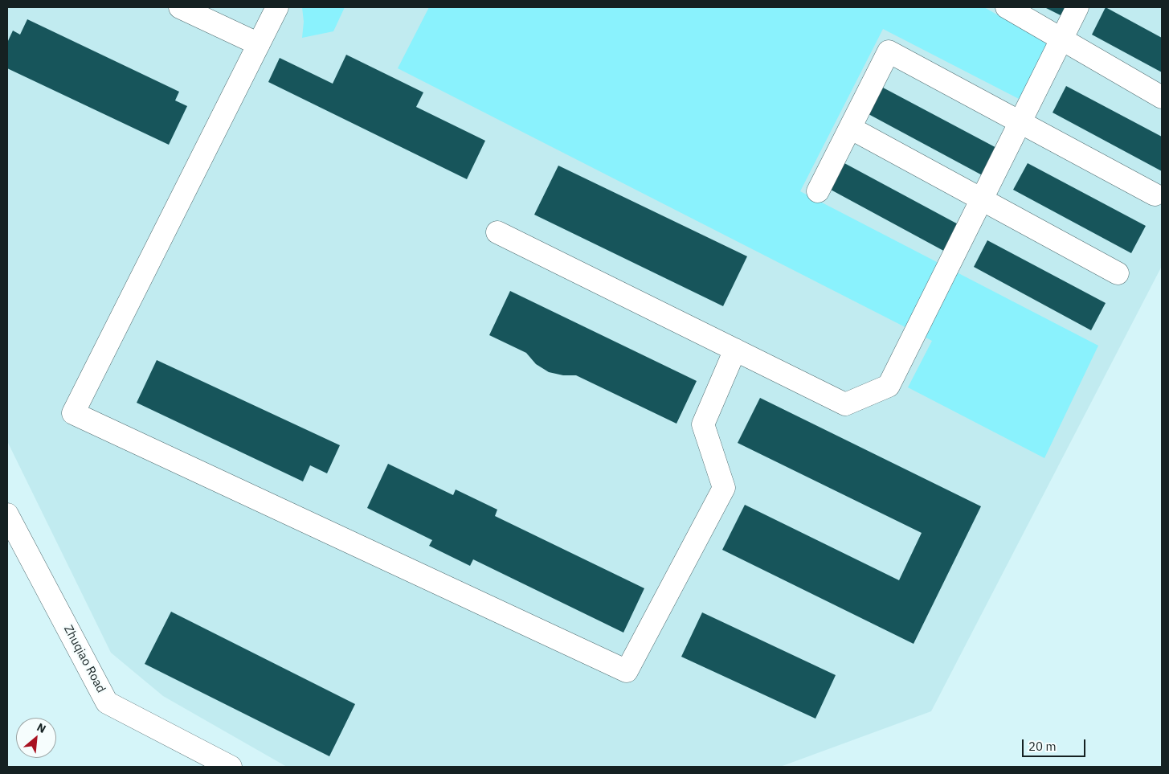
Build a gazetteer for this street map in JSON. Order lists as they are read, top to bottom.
{
  "streets": {
    "street": ["Zhuqiao Road"]
  },
  "scale_bar": "20 m",
  "north": "top right"
}
